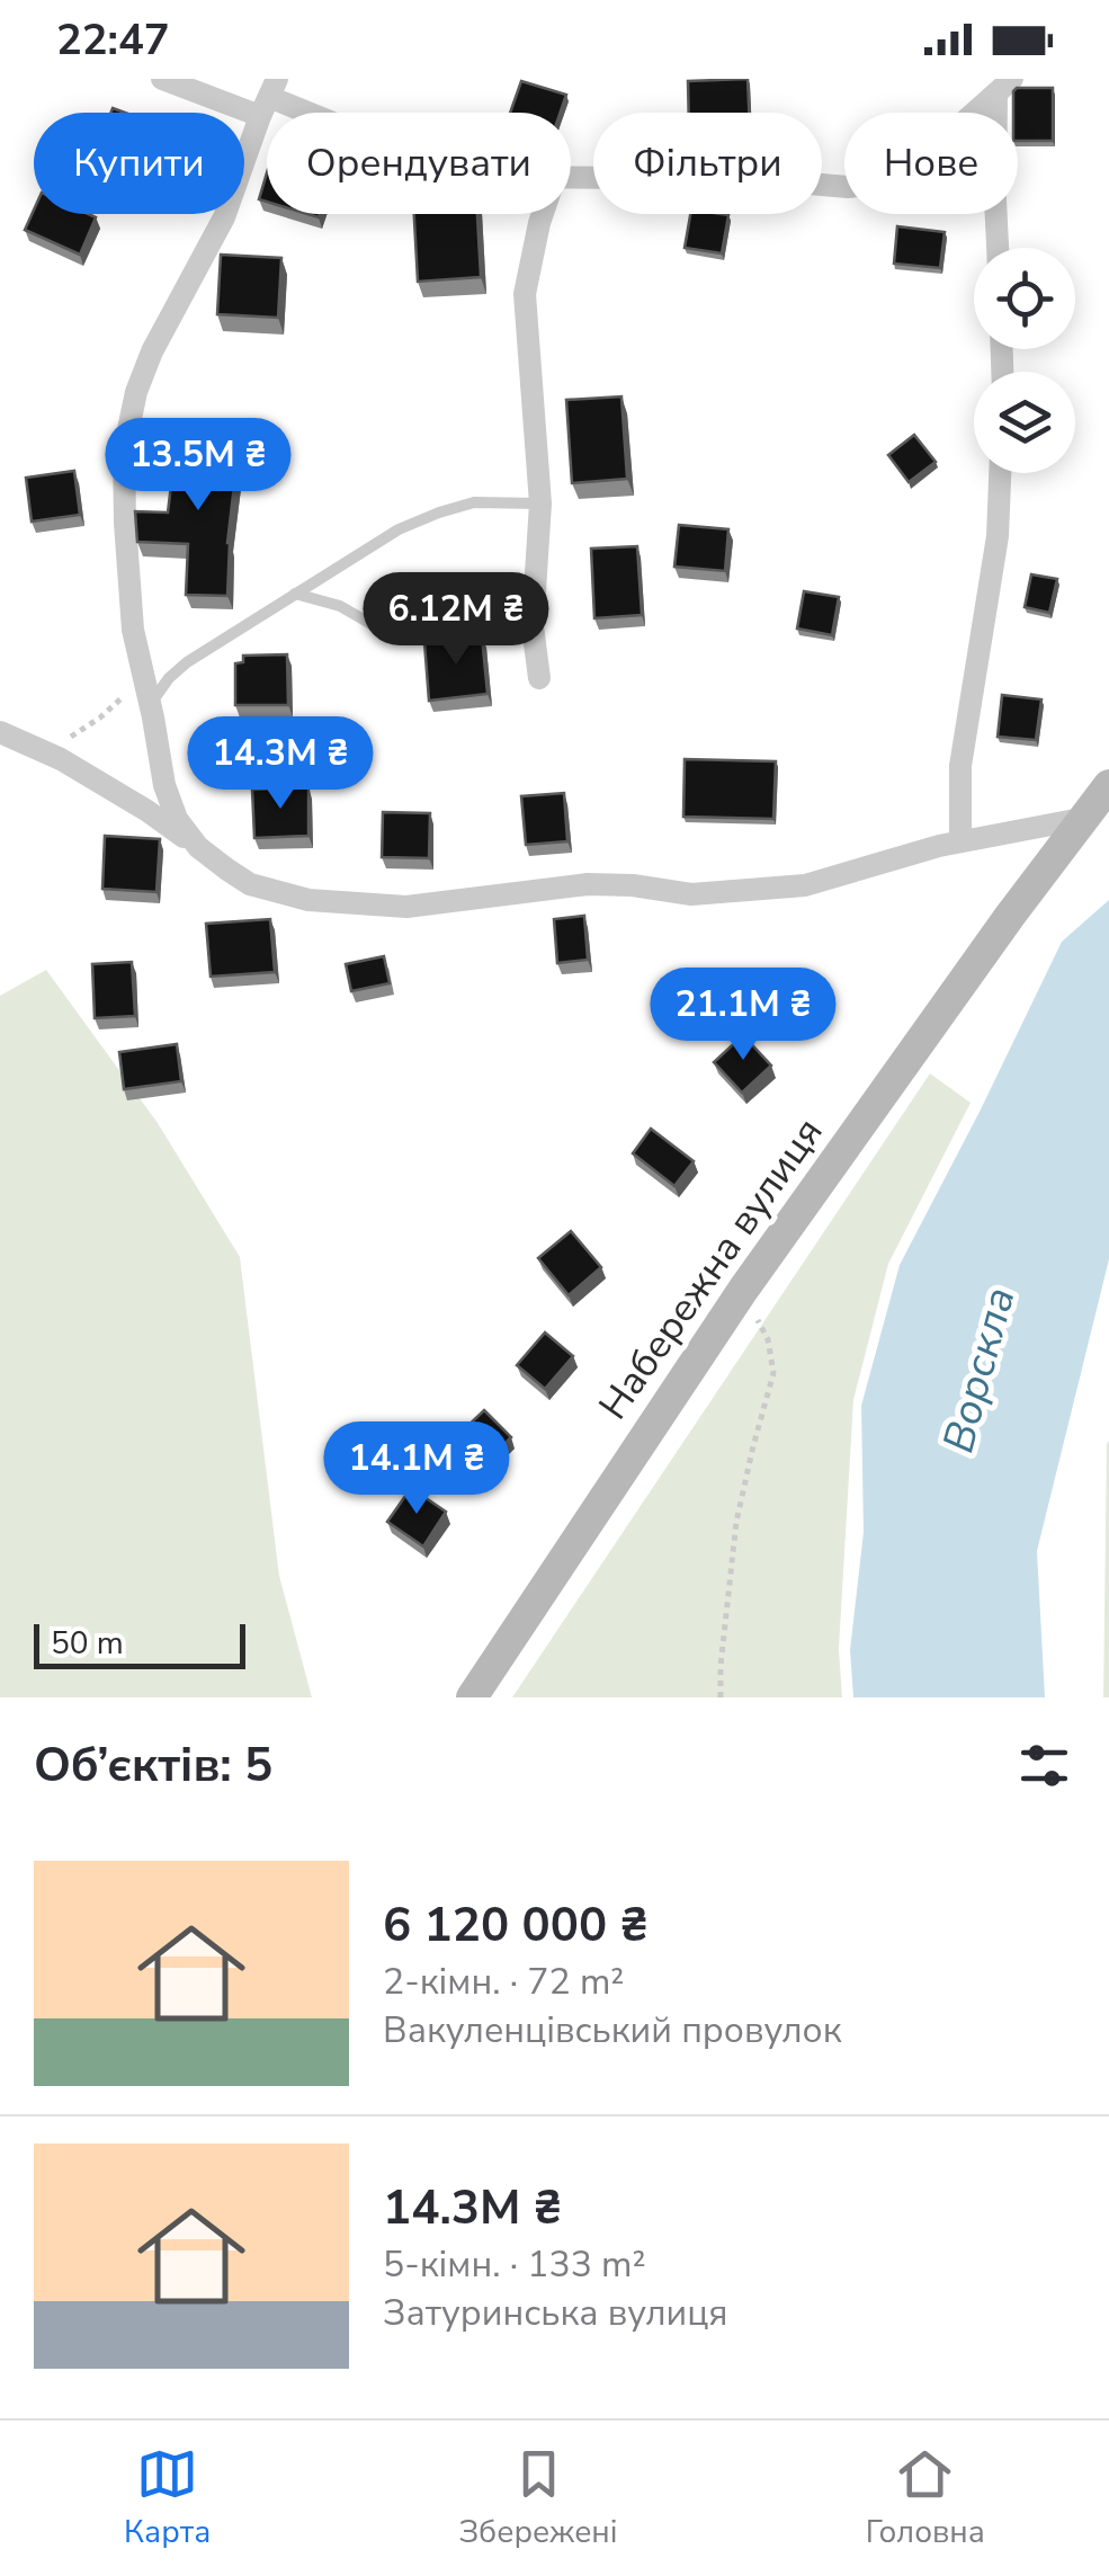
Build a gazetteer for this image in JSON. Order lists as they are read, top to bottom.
{
  "streets": {
    "street": ["Набережна вулиця"]
  },
  "water": ["Ворскла"],
  "scale_bar": "50 m",
  "page": {
    "status": "22:47",
    "chip": [
      "Купити",
      "Орендувати",
      "Фільтри",
      "Нове"
    ],
    "price": [
      "13.5M ₴",
      "6.12M ₴",
      "14.3M ₴",
      "21.1M ₴",
      "14.1M ₴"
    ],
    "scale": "50 m",
    "heading": "Об’єктів: 5",
    "list": [
      {
        "name": "6 120 000 ₴",
        "note": "2-кімн. · 72 m² · Вакуленцівський провулок"
      },
      {
        "name": "14.3M ₴",
        "note": "5-кімн. · 133 m² · Затуринська вулиця"
      }
    ],
    "tabs": ["Карта", "Збережені", "Головна"]
  }
}
